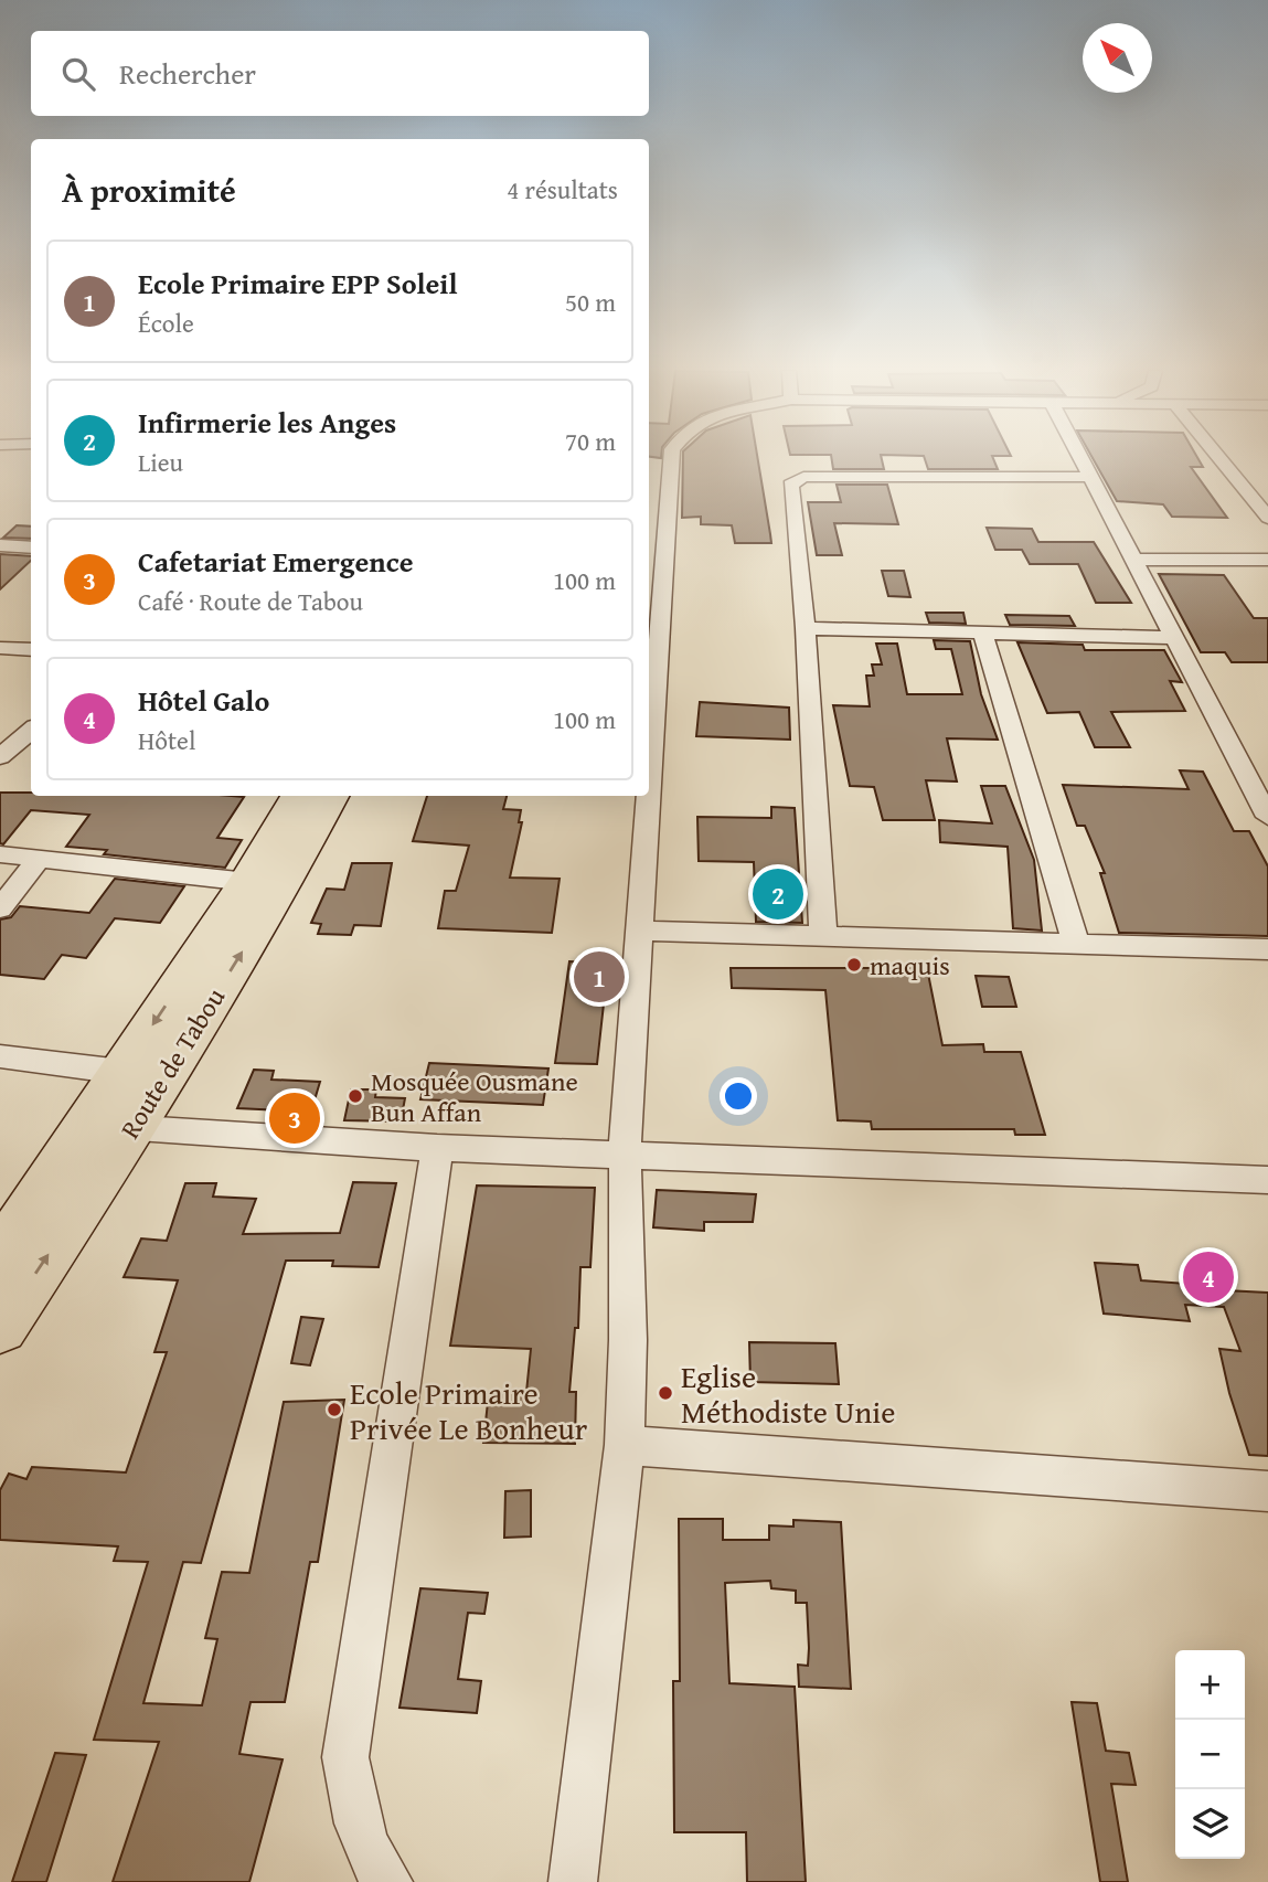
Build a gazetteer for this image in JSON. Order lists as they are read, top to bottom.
{
  "streets": {
    "main road": ["Route de Tabou"]
  },
  "places": [
    "maquis",
    "Mosquée Ousmane Bun Affan",
    "Eglise Méthodiste Unie",
    "Ecole Primaire Privée Le Bonheur"
  ],
  "north": "top left",
  "page": {
    "search": "Rechercher",
    "heading": ["À proximité", "4 résultats"],
    "list": [
      {
        "mark": "1",
        "name": "Ecole Primaire EPP Soleil",
        "note": "École",
        "value": "50 m"
      },
      {
        "mark": "2",
        "name": "Infirmerie les Anges",
        "note": "Lieu",
        "value": "70 m"
      },
      {
        "mark": "3",
        "name": "Cafetariat Emergence",
        "note": "Café · Route de Tabou",
        "value": "100 m"
      },
      {
        "mark": "4",
        "name": "Hôtel Galo",
        "note": "Hôtel",
        "value": "100 m"
      }
    ],
    "pins": [
      "2",
      "1",
      "3",
      "4"
    ],
    "map_buttons": ["+", "−"]
  }
}
